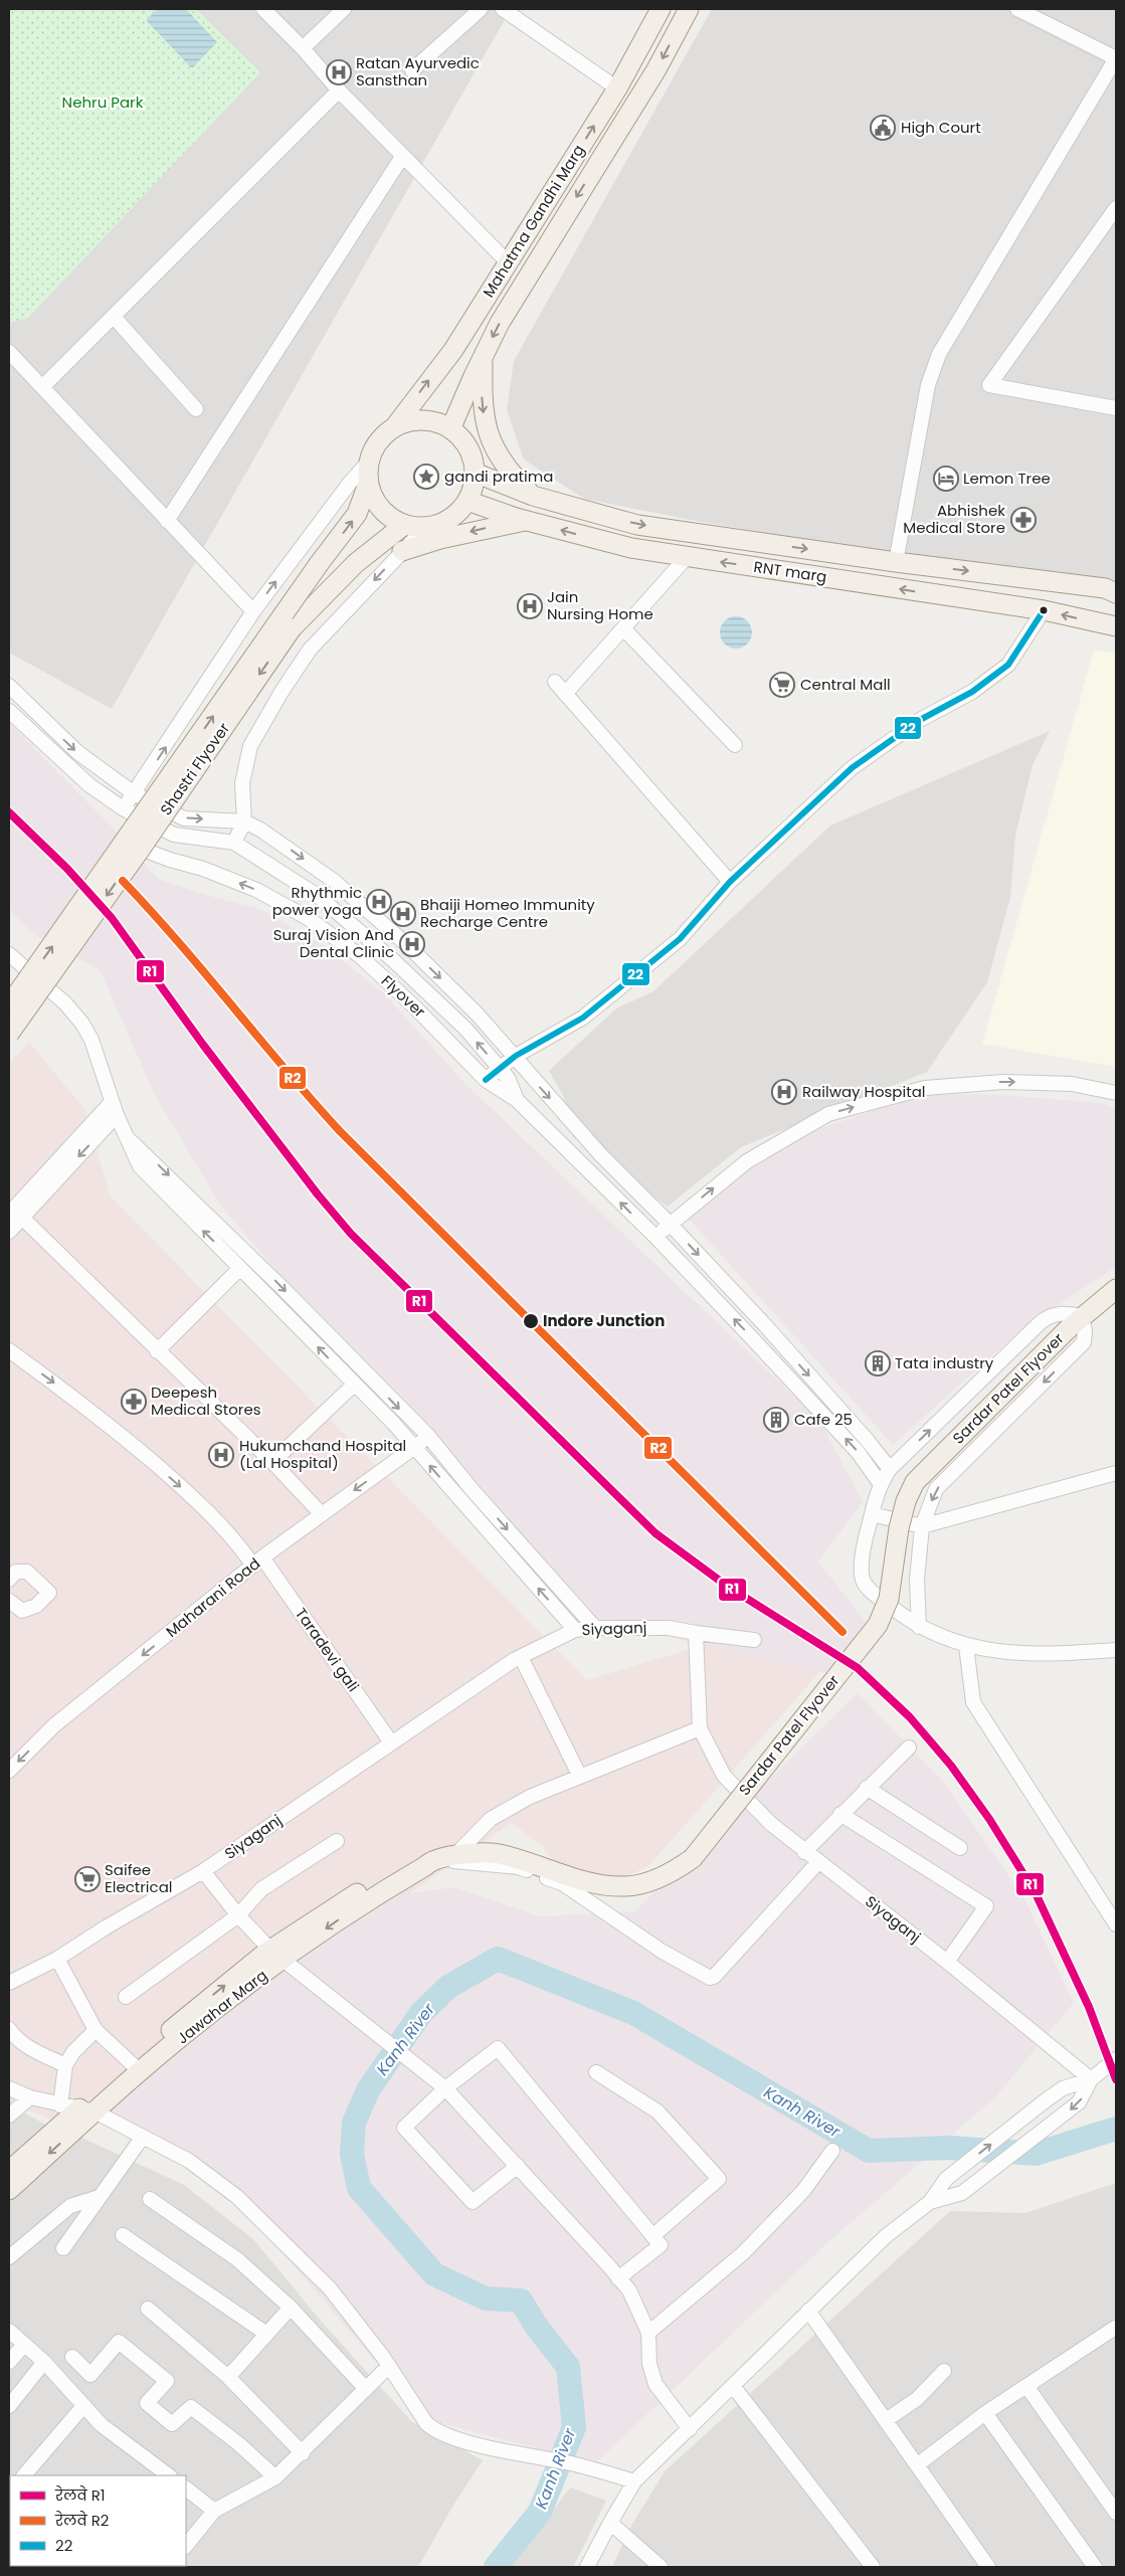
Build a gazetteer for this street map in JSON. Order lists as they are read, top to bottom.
{
  "streets": {
    "main road": [
      "Mahatma Gandhi Marg",
      "RNT marg",
      "Shastri Flyover",
      "Sardar Patel Flyover",
      "Jawahar Marg"
    ],
    "street": [
      "Flyover",
      "Maharani Road",
      "Siyaganj",
      "Taradevi gali"
    ]
  },
  "crossings": [
    ["Mahatma Gandhi Marg", "RNT marg"],
    ["Mahatma Gandhi Marg", "Shastri Flyover"],
    ["RNT marg", "Shastri Flyover"],
    ["Shastri Flyover", "Flyover"],
    ["Maharani Road", "Taradevi gali"],
    ["Siyaganj", "Taradevi gali"]
  ],
  "one_way": ["Maharani Road"],
  "water": ["Kanh River"],
  "parks": ["Nehru Park"],
  "places": {
    "hospital": [
      "Ratan Ayurvedic Sansthan",
      "Jain Nursing Home",
      "Rhythmic power yoga",
      "Bhaiji Homeo Immunity Recharge Centre",
      "Suraj Vision And Dental Clinic",
      "Railway Hospital",
      "Hukumchand Hospital (Lal Hospital)"
    ],
    "public building": ["High Court"],
    "place": ["gandi pratima"],
    "hotel": ["Lemon Tree"],
    "pharmacy": ["Abhishek Medical Store", "Deepesh Medical Stores"],
    "supermarket": ["Central Mall", "Saifee Electrical"],
    "other": ["Indore Junction"],
    "building": ["Tata industry", "Cafe 25"]
  },
  "lines": ["transit line 22", "rail line R1", "rail line R2"],
  "legend": ["रेलवे R1", "रेलवे R2", "22"]
}
